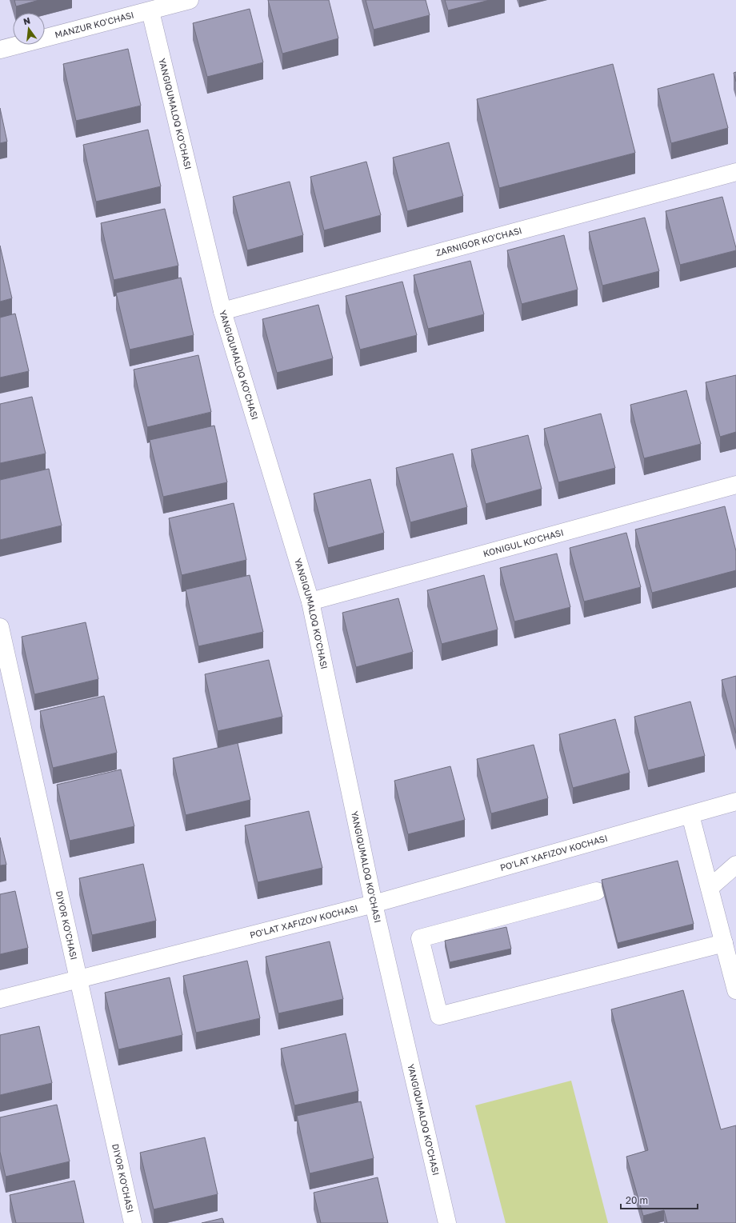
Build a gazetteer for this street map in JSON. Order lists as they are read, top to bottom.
{
  "streets": {
    "street": [
      "MANZUR KO'CHASI",
      "YANGIQUMALOQ KO'CHASI",
      "ZARNIGOR KO'CHASI",
      "KONIGUL KO'CHASI",
      "PO'LAT XAFIZOV KOCHASI",
      "DIYOR KO'CHASI"
    ]
  },
  "crossings": [
    ["MANZUR KO'CHASI", "YANGIQUMALOQ KO'CHASI"],
    ["YANGIQUMALOQ KO'CHASI", "ZARNIGOR KO'CHASI"],
    ["YANGIQUMALOQ KO'CHASI", "KONIGUL KO'CHASI"],
    ["YANGIQUMALOQ KO'CHASI", "PO'LAT XAFIZOV KOCHASI"],
    ["PO'LAT XAFIZOV KOCHASI", "DIYOR KO'CHASI"]
  ],
  "scale_bar": "20 m",
  "north": "top"
}
